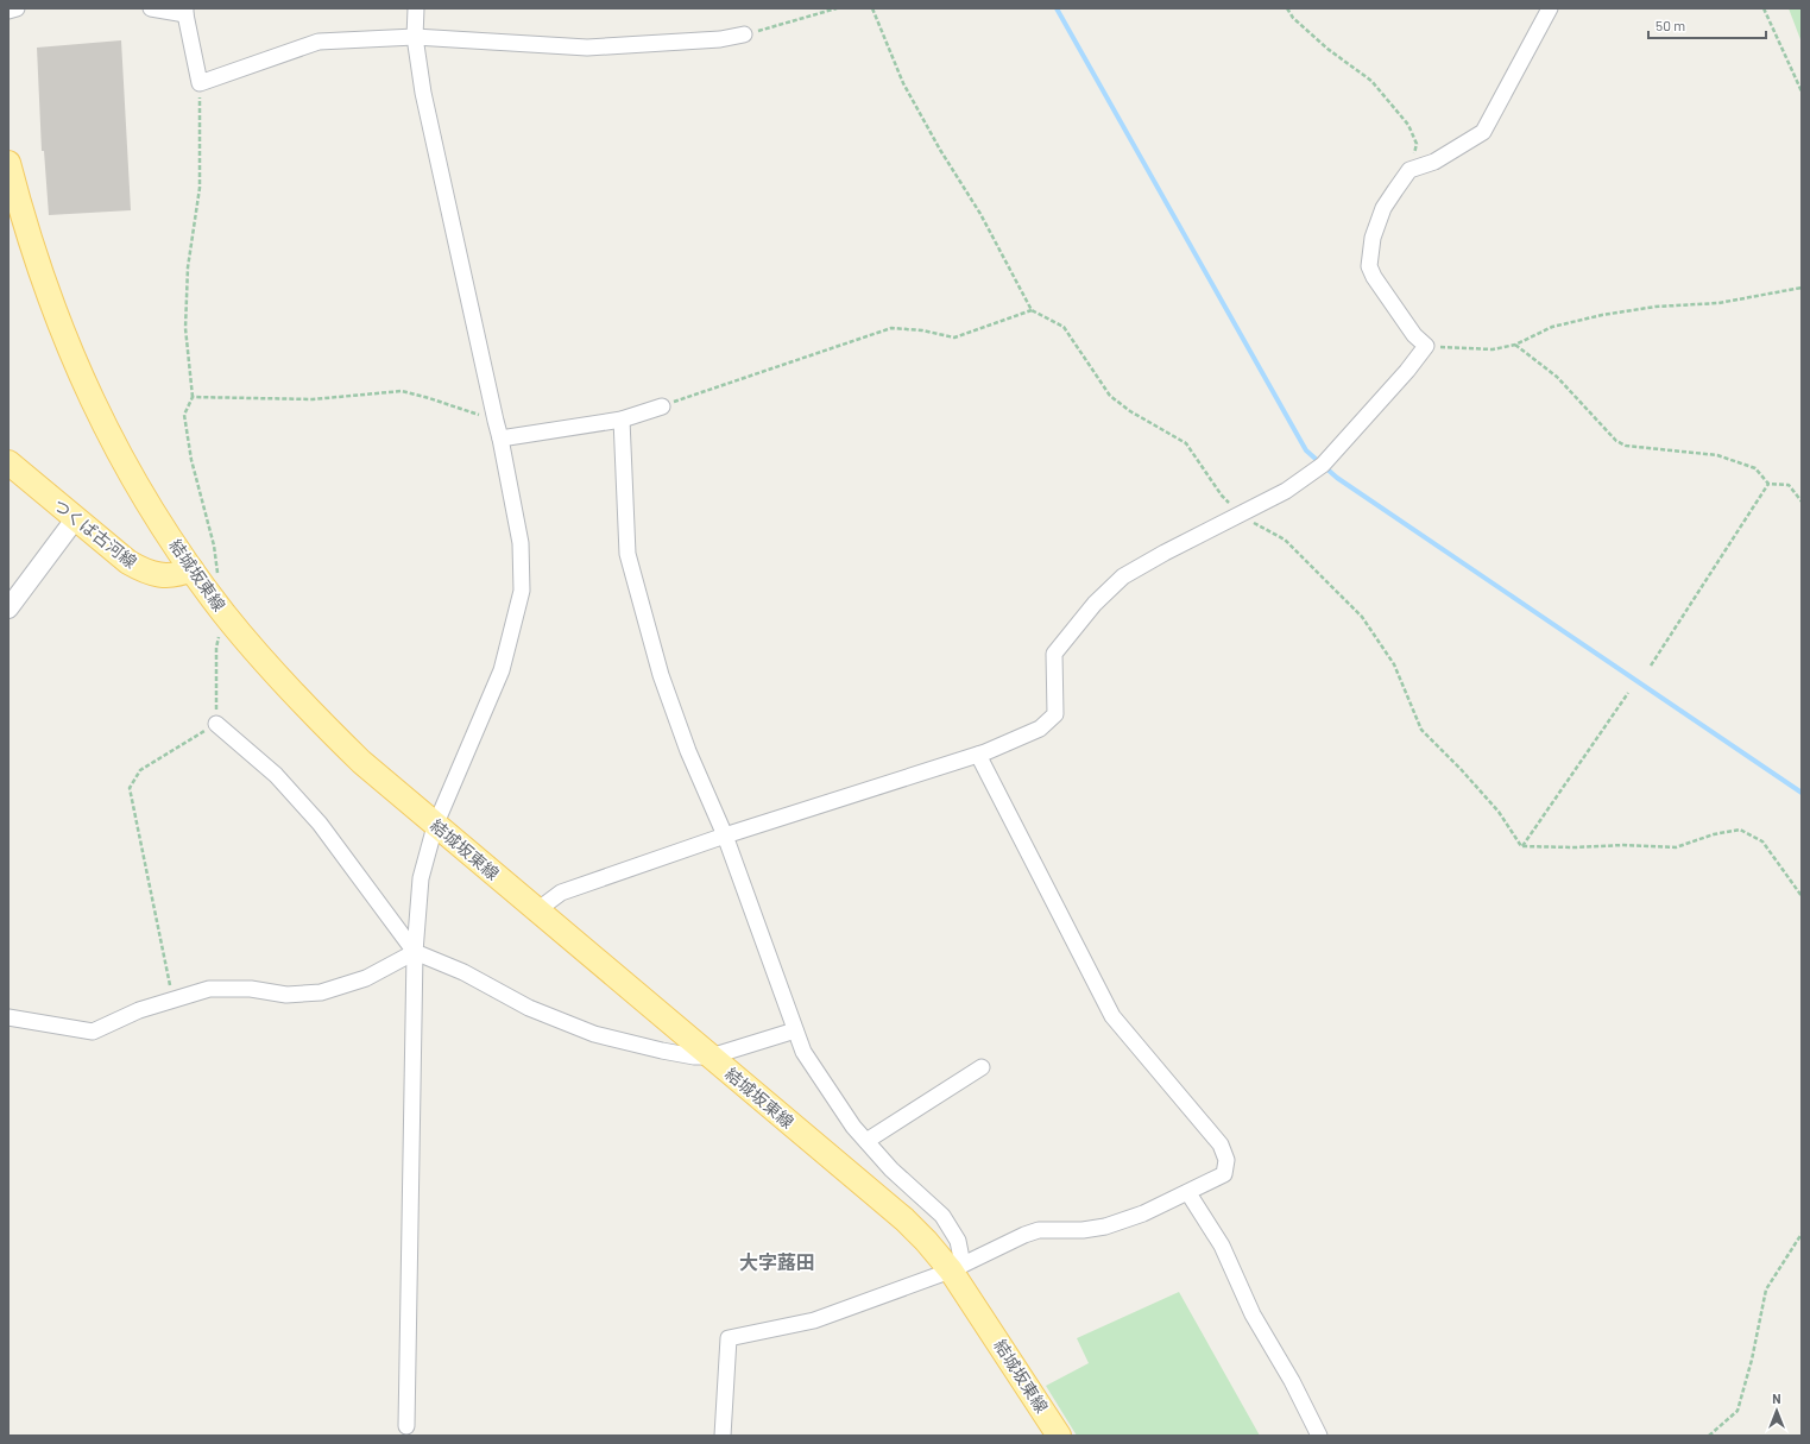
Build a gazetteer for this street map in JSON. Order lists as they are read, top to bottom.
{
  "streets": {
    "main road": ["つくば古河線", "結城坂東線"]
  },
  "crossings": [
    ["つくば古河線", "結城坂東線"]
  ],
  "districts": ["大字蕗田"],
  "scale_bar": "50 m",
  "north": "top"
}
